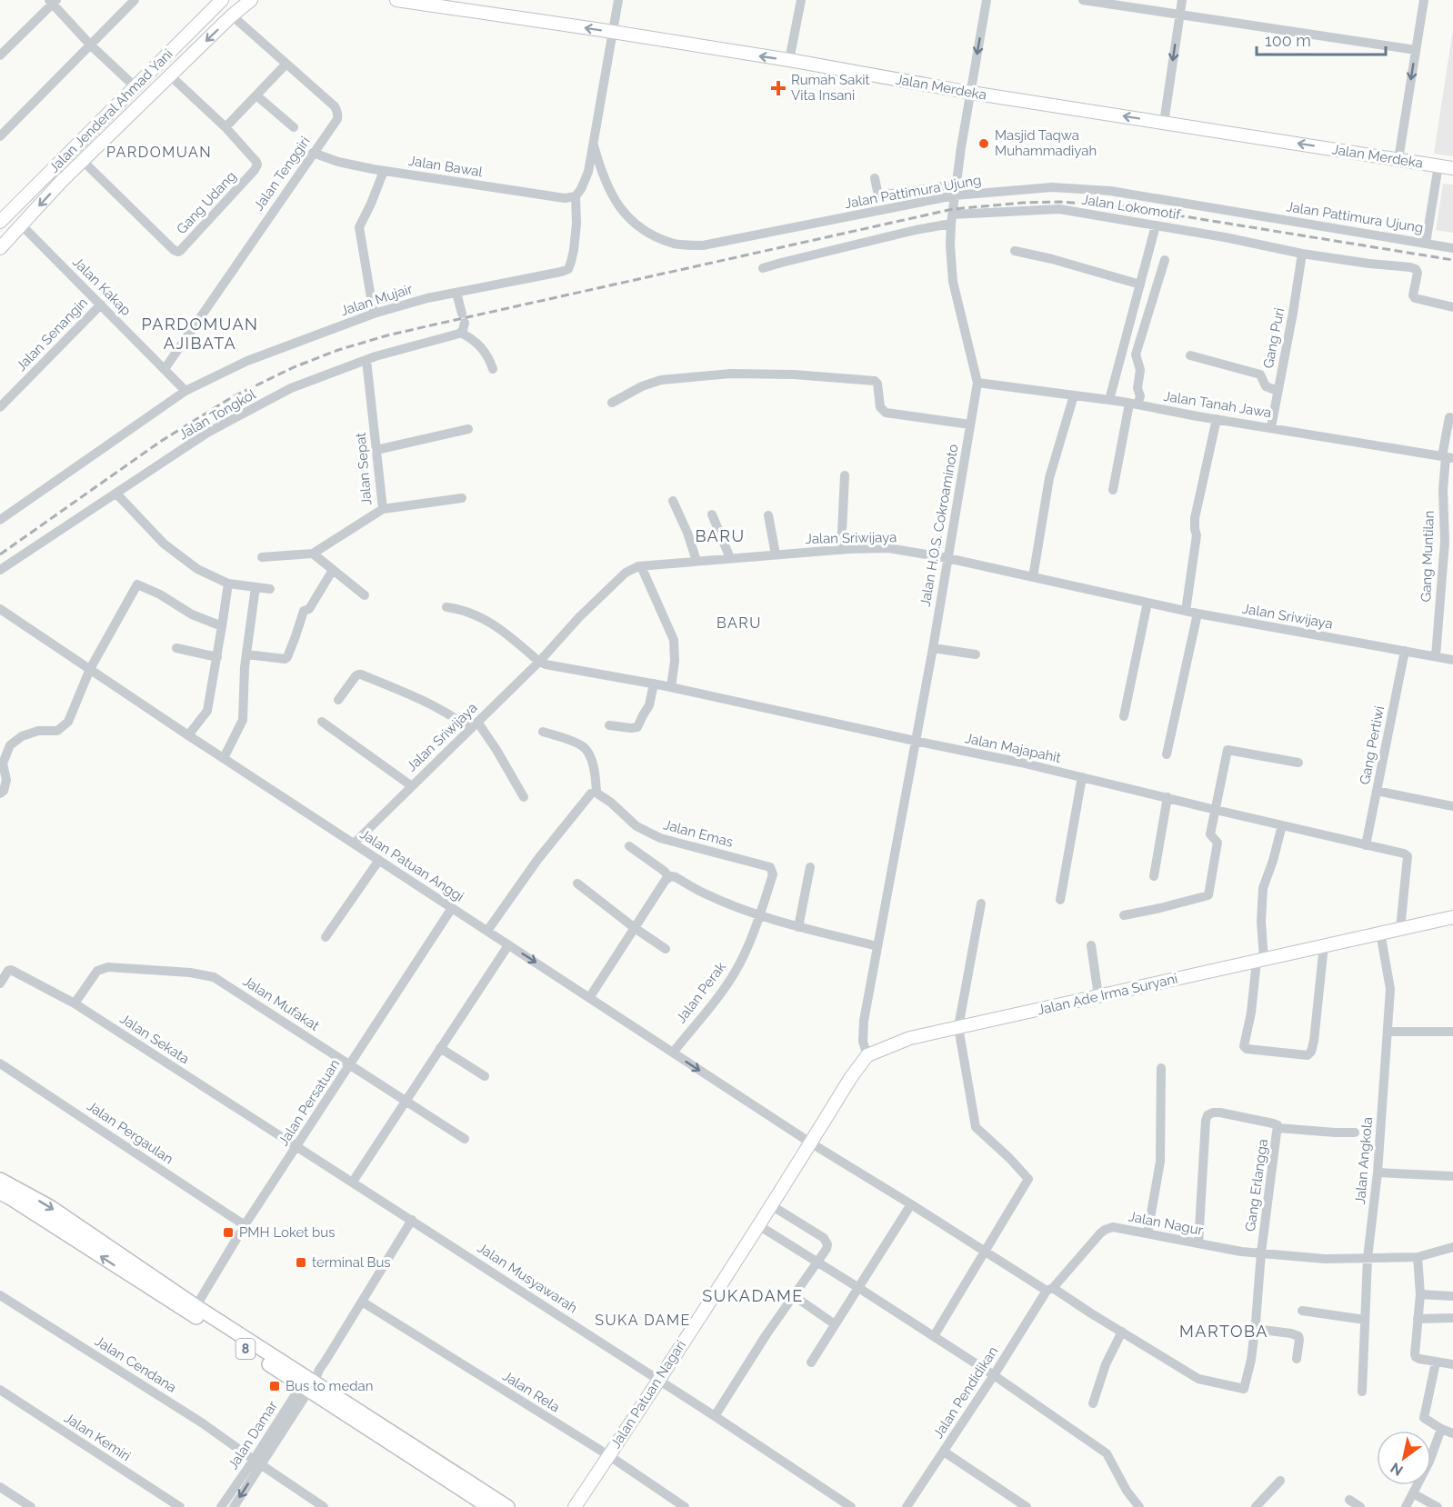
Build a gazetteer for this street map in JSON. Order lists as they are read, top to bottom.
{
  "streets": {
    "highway": ["8"],
    "main road": [
      "Jalan Merdeka",
      "Jalan Jenderal Ahmad Yani",
      "Jalan Ade Irma Suryani",
      "Jalan Patuan Nagari"
    ],
    "street": [
      "Jalan Bawal",
      "Jalan Tenggiri",
      "Jalan Pattimura Ujung",
      "Gang Udang",
      "Jalan Lokomotif",
      "Jalan Kakap",
      "Jalan Mujair",
      "Jalan Senangin",
      "Gang Puri",
      "Jalan Tanah Jawa",
      "Jalan Tongkol",
      "Jalan Sepat",
      "Jalan H.O.S. Cokroaminoto",
      "Jalan Sriwijaya",
      "Gang Muntilan",
      "Gang Pertiwi",
      "Jalan Majapahit",
      "Jalan Emas",
      "Jalan Patuan Anggi",
      "Jalan Perak",
      "Jalan Mufakat",
      "Jalan Sekata",
      "Jalan Persatuan",
      "Jalan Pergaulan",
      "Jalan Angkola",
      "Gang Erlangga",
      "Jalan Nagur",
      "Jalan Musyawarah",
      "Jalan Cendana",
      "Jalan Rela",
      "Jalan Pendidikan",
      "Jalan Damar",
      "Jalan Kemiri"
    ]
  },
  "crossings": [
    ["Jalan Merdeka", "Jalan Mujair"],
    ["Jalan Merdeka", "Jalan H.O.S. Cokroaminoto"],
    ["Jalan Jenderal Ahmad Yani", "Jalan Tenggiri"],
    ["Jalan Jenderal Ahmad Yani", "Gang Udang"],
    ["Jalan Jenderal Ahmad Yani", "Jalan Kakap"],
    ["Jalan Bawal", "Jalan Tenggiri"],
    ["Jalan Bawal", "Jalan Mujair"],
    ["Jalan Tenggiri", "Jalan Kakap"],
    ["Jalan Pattimura Ujung", "Jalan Mujair"],
    ["Jalan Pattimura Ujung", "Jalan H.O.S. Cokroaminoto"],
    ["Jalan Lokomotif", "Gang Puri"],
    ["Jalan Lokomotif", "Jalan H.O.S. Cokroaminoto"],
    ["Jalan Kakap", "Jalan Mujair"],
    ["Jalan Kakap", "Jalan Senangin"],
    ["Gang Puri", "Jalan Tanah Jawa"],
    ["Jalan Tanah Jawa", "Jalan H.O.S. Cokroaminoto"],
    ["Jalan Tanah Jawa", "Gang Muntilan"],
    ["Jalan Tongkol", "Jalan Sepat"],
    ["Jalan H.O.S. Cokroaminoto", "Jalan Sriwijaya"],
    ["Jalan H.O.S. Cokroaminoto", "Jalan Majapahit"],
    ["Jalan H.O.S. Cokroaminoto", "Jalan Ade Irma Suryani"],
    ["Jalan Sriwijaya", "Gang Muntilan"],
    ["Jalan Sriwijaya", "Gang Pertiwi"],
    ["Jalan Sriwijaya", "Jalan Majapahit"],
    ["Jalan Sriwijaya", "Jalan Patuan Anggi"],
    ["Gang Pertiwi", "Jalan Majapahit"],
    ["Jalan Majapahit", "Jalan Ade Irma Suryani"],
    ["Jalan Emas", "Jalan Perak"],
    ["Jalan Patuan Anggi", "Jalan Perak"],
    ["Jalan Patuan Anggi", "Jalan Persatuan"],
    ["Jalan Patuan Anggi", "Jalan Patuan Nagari"],
    ["Jalan Ade Irma Suryani", "Jalan Angkola"],
    ["Jalan Mufakat", "Jalan Sekata"],
    ["Jalan Mufakat", "Jalan Persatuan"],
    ["Jalan Sekata", "Jalan Persatuan"],
    ["Jalan Sekata", "Jalan Musyawarah"],
    ["Jalan Persatuan", "Jalan Pergaulan"],
    ["Jalan Persatuan", "Jalan Musyawarah"],
    ["Jalan Persatuan", "8"],
    ["Jalan Angkola", "Jalan Nagur"],
    ["Gang Erlangga", "Jalan Nagur"],
    ["Jalan Nagur", "Jalan Pendidikan"],
    ["Jalan Musyawarah", "Jalan Patuan Nagari"],
    ["Jalan Musyawarah", "Jalan Damar"],
    ["8", "Jalan Damar"],
    ["Jalan Cendana", "Jalan Damar"],
    ["Jalan Rela", "Jalan Patuan Nagari"],
    ["Jalan Rela", "Jalan Damar"]
  ],
  "one_way": ["Jalan Merdeka"],
  "districts": [
    "PARDOMUAN",
    "PARDOMUAN AJIBATA",
    "BARU",
    "BARU",
    "SUKADAME",
    "SUKA DAME",
    "MARTOBA"
  ],
  "places": {
    "health": ["Rumah Sakit Vita Insani"],
    "other": ["Masjid Taqwa Muhammadiyah"],
    "transit": ["PMH Loket bus", "terminal Bus", "Bus to medan"]
  },
  "scale_bar": "100 m",
  "north": "bottom left"
}
